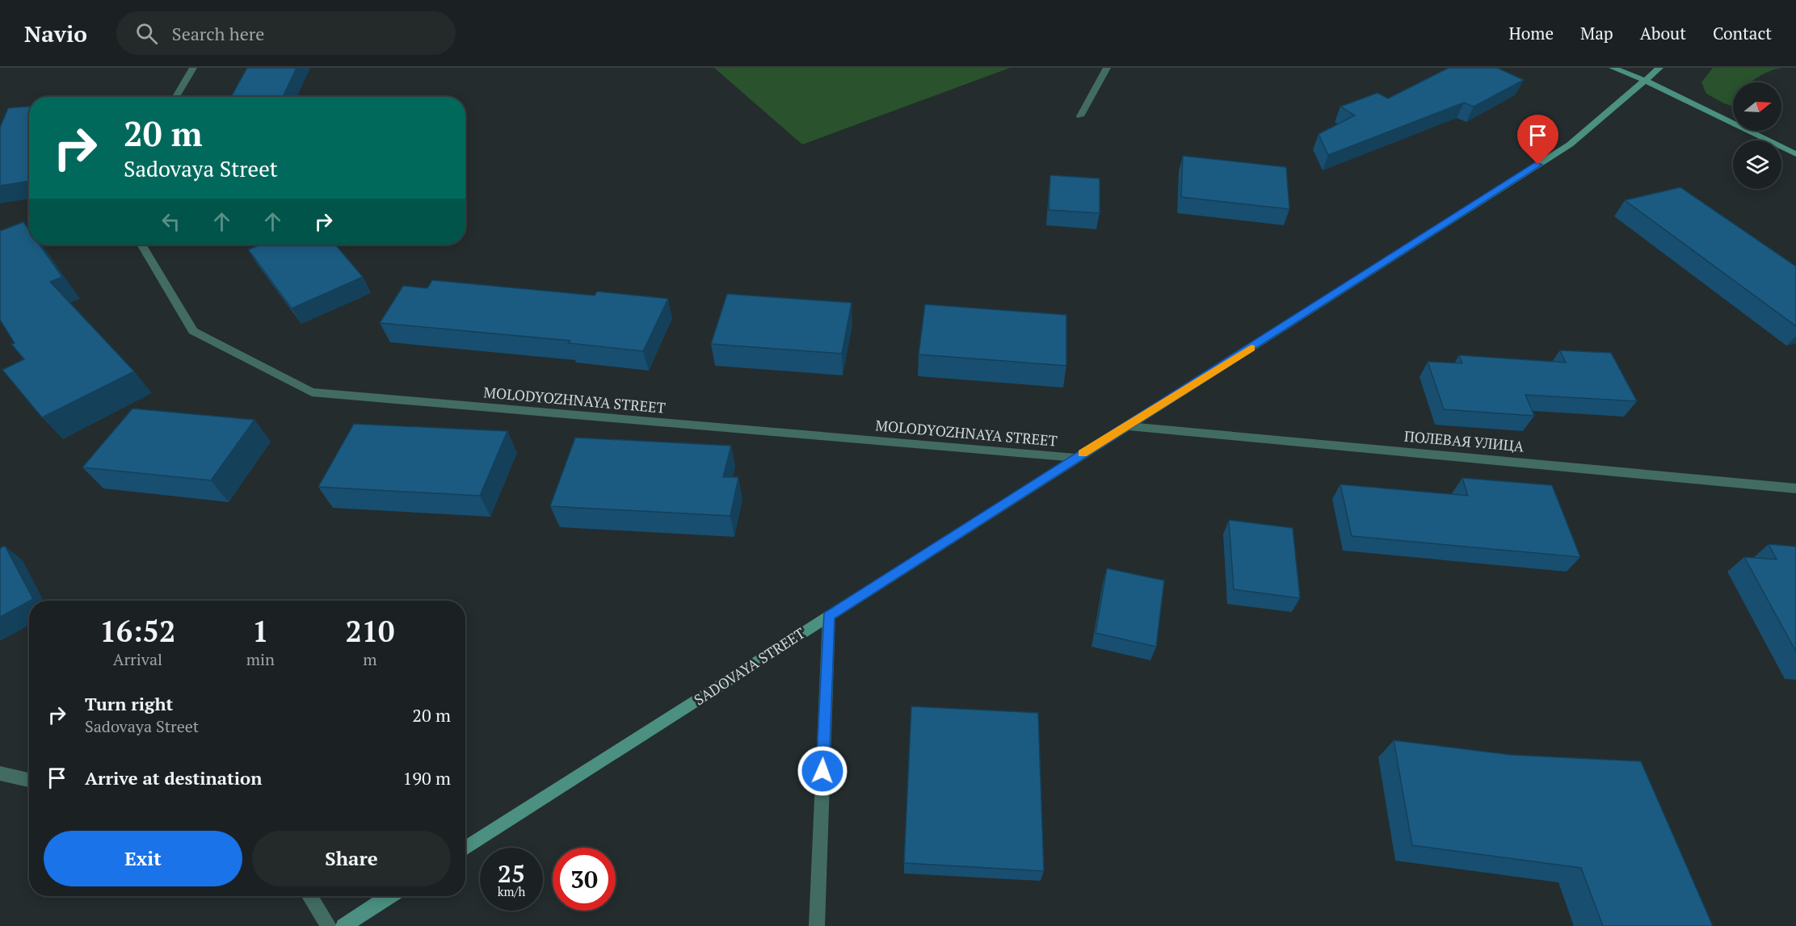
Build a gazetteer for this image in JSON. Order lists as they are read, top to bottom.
{
  "streets": {
    "main road": ["SADOVAYA STREET"],
    "street": ["MOLODYOZHNAYA STREET", "ПОЛЕВАЯ УЛИЦА"]
  },
  "crossings": [
    ["MOLODYOZHNAYA STREET", "SADOVAYA STREET"],
    ["ПОЛЕВАЯ УЛИЦА", "SADOVAYA STREET"]
  ],
  "north": "right",
  "page": {
    "header": "Navio",
    "search": "Search here",
    "nav": [
      "Home",
      "Map",
      "About",
      "Contact"
    ],
    "turn": ["20 m", "Sadovaya Street"],
    "eta": [
      "16:52",
      "Arrival",
      "1",
      "min",
      "210",
      "m"
    ],
    "list": [
      {
        "name": "Turn right",
        "note": "Sadovaya Street",
        "value": "20 m"
      },
      {
        "name": "Arrive at destination",
        "value": "190 m"
      }
    ],
    "buttons": ["Exit", "Share"],
    "speed": "25 km/h",
    "limit": "30"
  }
}
